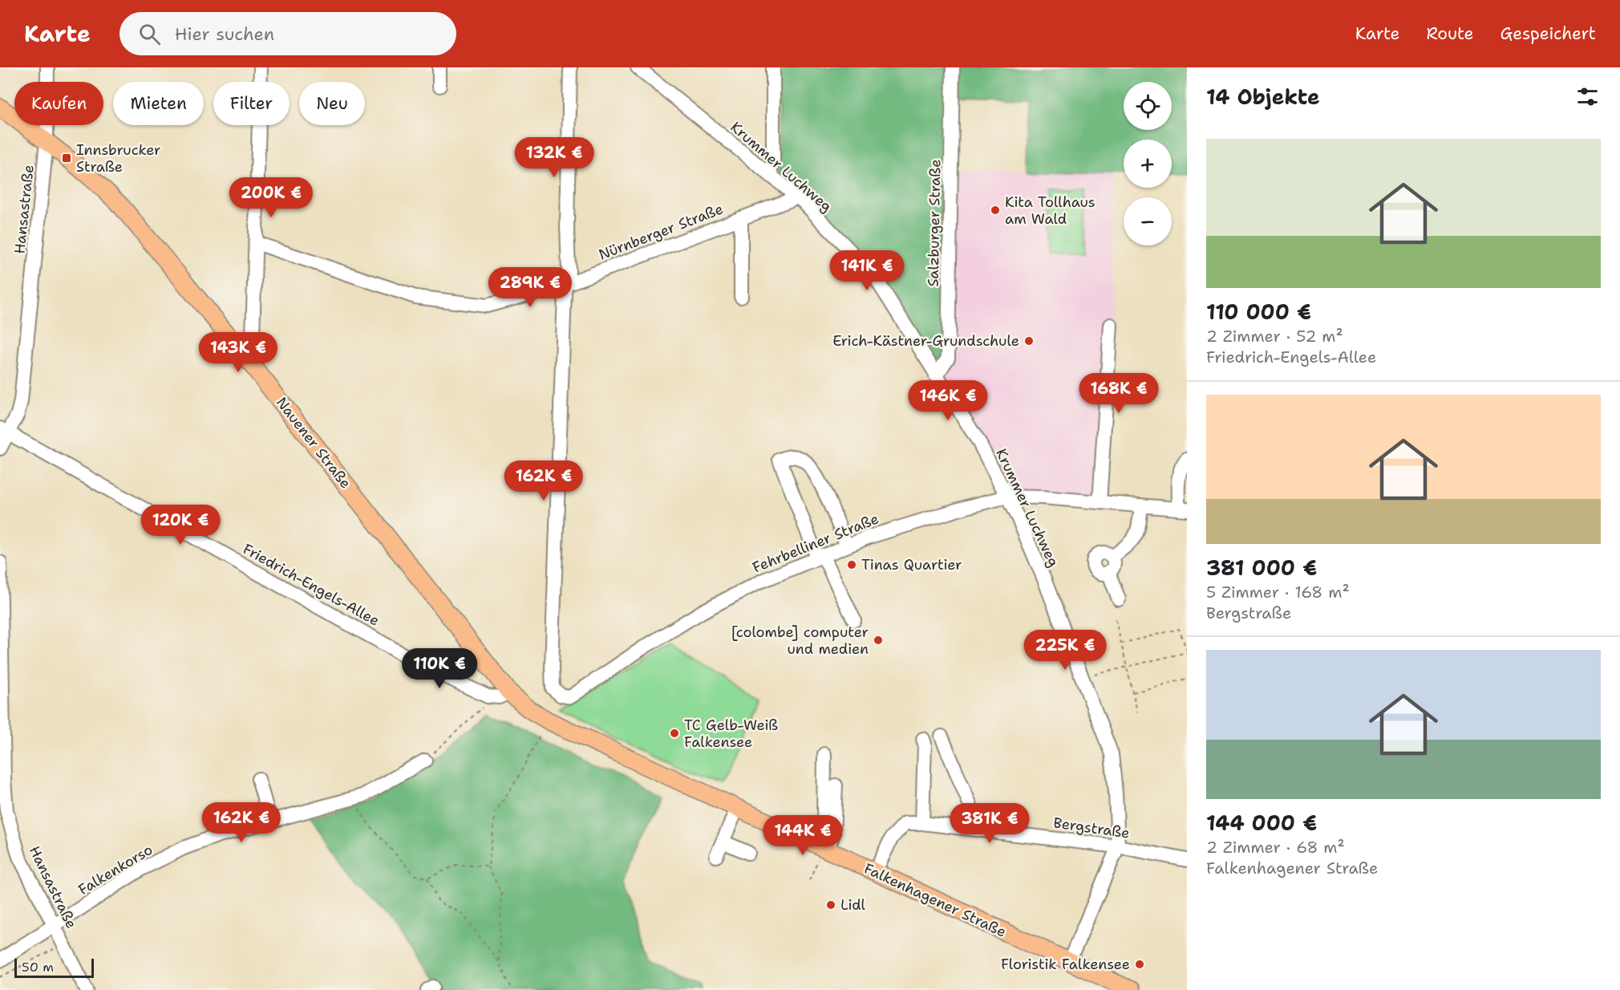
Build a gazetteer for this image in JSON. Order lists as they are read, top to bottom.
{
  "streets": {
    "main road": ["Nauener Straße", "Falkenhagener Straße"],
    "street": [
      "Krummer Luchweg",
      "Hansastraße",
      "Salzburger Straße",
      "Nürnberger Straße",
      "Fehrbelliner Straße",
      "Friedrich-Engels-Allee",
      "Bergstraße",
      "Falkenkorso"
    ]
  },
  "crossings": [
    ["Krummer Luchweg", "Salzburger Straße"],
    ["Krummer Luchweg", "Nürnberger Straße"],
    ["Krummer Luchweg", "Fehrbelliner Straße"],
    ["Krummer Luchweg", "Bergstraße"],
    ["Krummer Luchweg", "Falkenhagener Straße"],
    ["Hansastraße", "Nauener Straße"],
    ["Hansastraße", "Friedrich-Engels-Allee"],
    ["Hansastraße", "Falkenkorso"],
    ["Nürnberger Straße", "Fehrbelliner Straße"],
    ["Nauener Straße", "Friedrich-Engels-Allee"],
    ["Nauener Straße", "Falkenhagener Straße"],
    ["Friedrich-Engels-Allee", "Falkenhagener Straße"],
    ["Bergstraße", "Falkenhagener Straße"]
  ],
  "places": {
    "transit": ["Innsbrucker Straße"],
    "other": [
      "Kita Tollhaus am Wald",
      "Erich-Kästner-Grundschule",
      "Tinas Quartier",
      "[colombe] computer und medien",
      "TC Gelb-Weiß Falkensee",
      "Lidl",
      "Floristik Falkensee"
    ]
  },
  "scale_bar": "50 m",
  "page": {
    "header": "Karte",
    "search": "Hier suchen",
    "nav": ["Karte", "Route", "Gespeichert"],
    "heading": "14 Objekte",
    "map_buttons": ["+", "−"],
    "chip": [
      "Kaufen",
      "Mieten",
      "Filter",
      "Neu"
    ],
    "list": [
      {
        "name": "110 000 €",
        "note": "2 Zimmer · 52 m² · Friedrich-Engels-Allee"
      },
      {
        "name": "381 000 €",
        "note": "5 Zimmer · 168 m² · Bergstraße"
      },
      {
        "name": "144 000 €",
        "note": "2 Zimmer · 68 m² · Falkenhagener Straße"
      }
    ],
    "price": [
      "132K €",
      "200K €",
      "141K €",
      "289K €",
      "143K €",
      "168K €",
      "146K €",
      "162K €",
      "120K €",
      "225K €",
      "110K €",
      "162K €",
      "381K €",
      "144K €"
    ],
    "scale": "50 m"
  }
}
